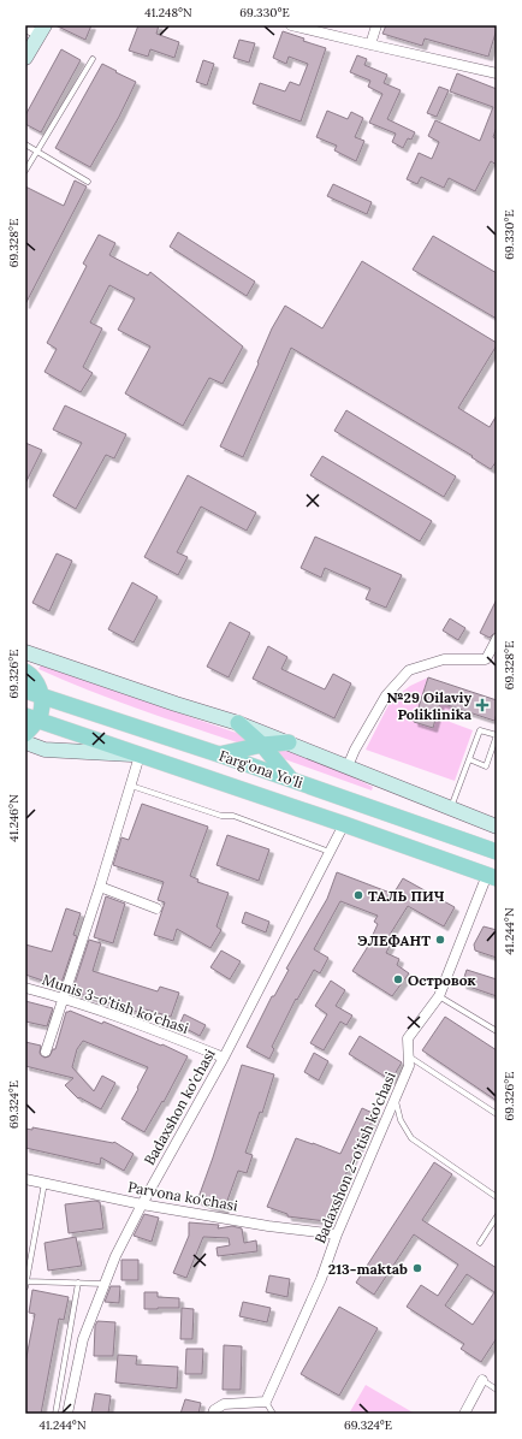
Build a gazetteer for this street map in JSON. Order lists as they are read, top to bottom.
{
  "streets": {
    "main road": ["Farg'ona Yo'li"],
    "street": [
      "Munis 3-o'tish ko'chasi",
      "Badaxshon ko'chasi",
      "Badaxshon 2-o'tish ko'chasi",
      "Parvona ko'chasi"
    ]
  },
  "crossings": [
    ["Farg'ona Yo'li", "Badaxshon ko'chasi"],
    ["Farg'ona Yo'li", "Badaxshon 2-o'tish ko'chasi"],
    ["Munis 3-o'tish ko'chasi", "Badaxshon ko'chasi"],
    ["Badaxshon ko'chasi", "Parvona ko'chasi"],
    ["Badaxshon 2-o'tish ko'chasi", "Parvona ko'chasi"]
  ],
  "places": {
    "health": ["№29 Oilaviy Poliklinika"],
    "other": [
      "ТАЛЬ ПИЧ",
      "ЭЛЕФАНТ",
      "Островок",
      "213-maktab"
    ]
  },
  "coordinates": [
    "41.248°N",
    "69.330°E",
    "69.328°E",
    "69.326°E",
    "41.246°N",
    "41.244°N",
    "69.324°E"
  ]
}
